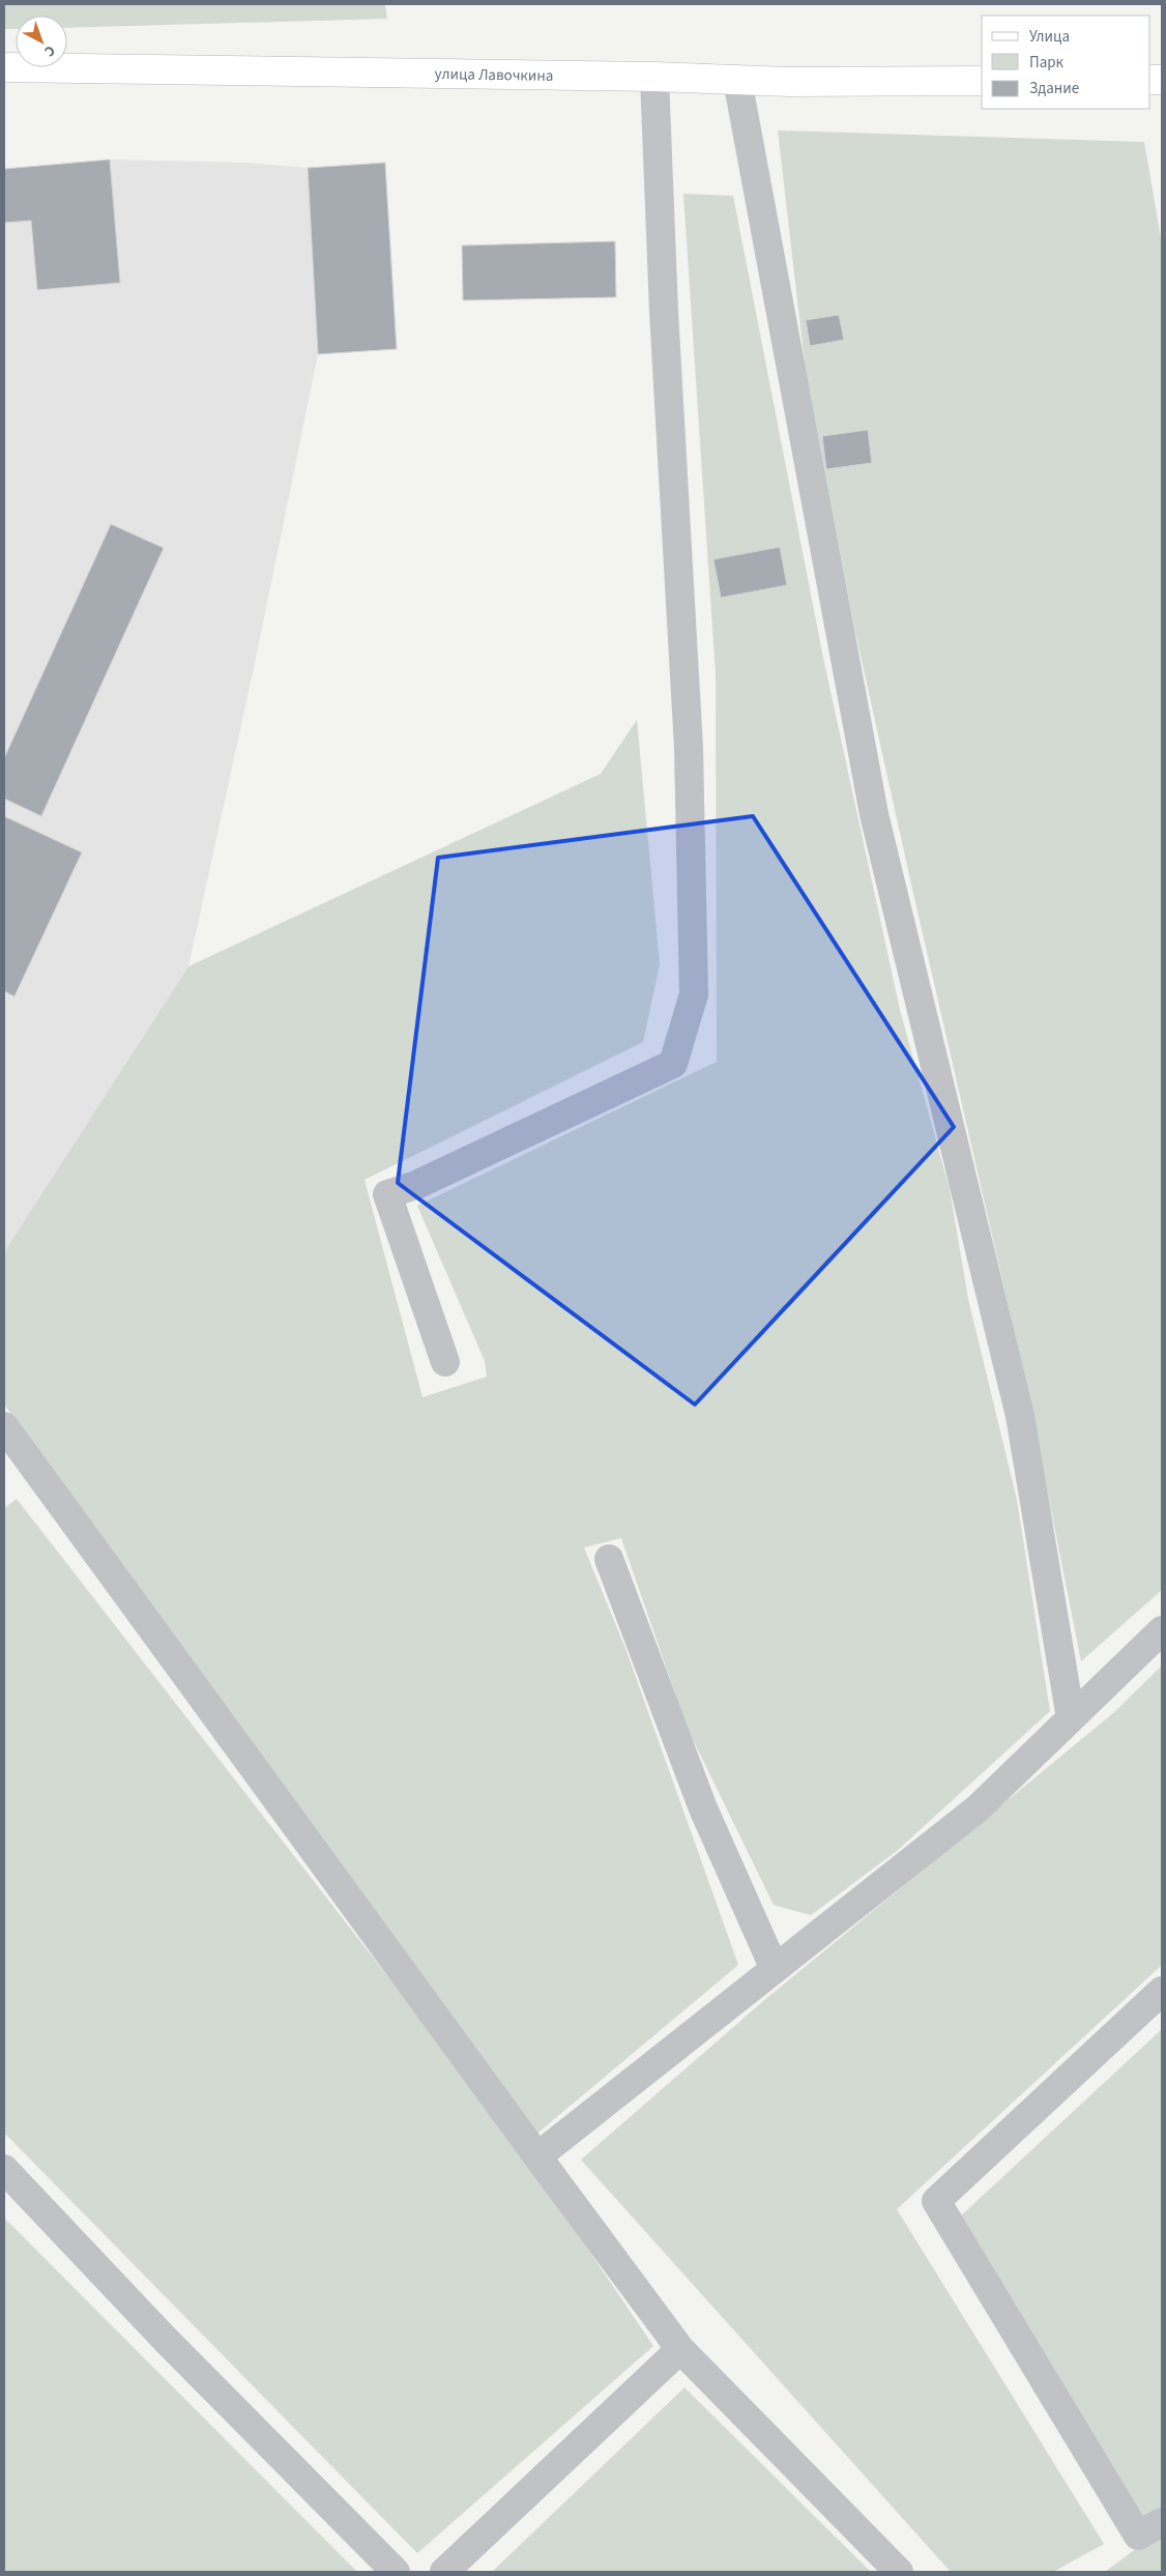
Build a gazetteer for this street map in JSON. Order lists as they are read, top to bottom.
{
  "streets": {
    "main road": ["улица Лавочкина"]
  },
  "legend": ["Улица", "Парк", "Здание"],
  "north": "bottom right"
}
